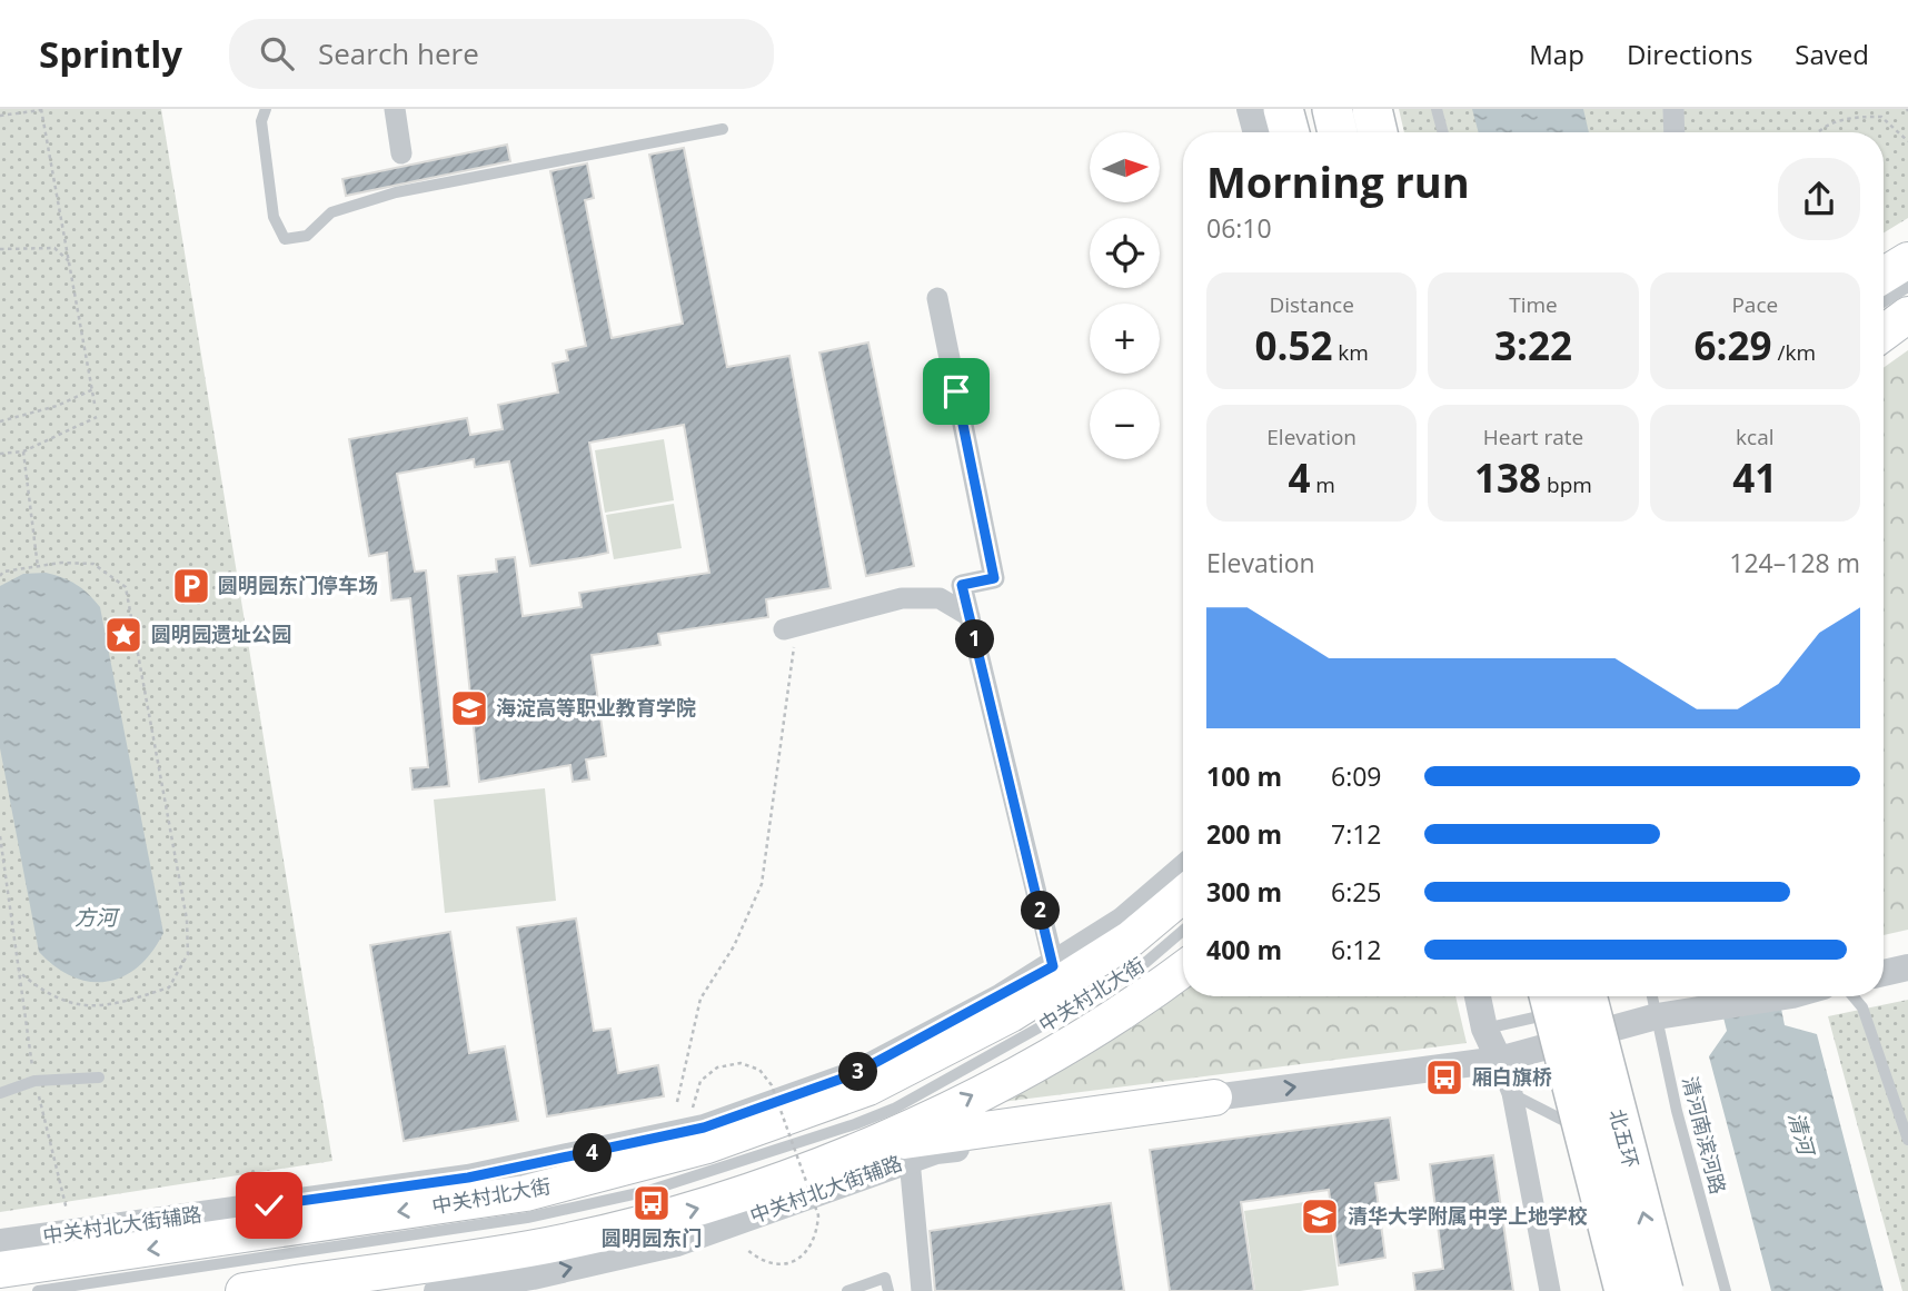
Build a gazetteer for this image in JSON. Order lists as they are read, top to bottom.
{
  "streets": {
    "highway": ["北五环"],
    "main road": ["中关村北大街"],
    "street": ["中关村北大街辅路"],
    "lane": ["清河南滨河路"]
  },
  "crossings": [
    ["清河南滨河路", "中关村北大街辅路"]
  ],
  "water": ["方河", "清河"],
  "places": {
    "parking": ["圆明园东门停车场"],
    "place": ["圆明园遗址公园"],
    "school or university": ["海淀高等职业教育学院", "清华大学附属中学上地学校"],
    "bus stop": ["厢白旗桥", "圆明园东门"]
  },
  "north": "right",
  "page": {
    "header": "Sprintly",
    "search": "Search here",
    "nav": ["Map", "Directions", "Saved"],
    "map_buttons": ["+", "−"],
    "heading": ["Morning run", "06:10"],
    "stats": [
      ["Distance", "0.52 km"],
      ["Time", "3:22"],
      ["Pace", "6:29 /km"],
      ["Elevation", "4 m"],
      ["Heart rate", "138 bpm"],
      ["kcal", "41"]
    ],
    "chart": ["Elevation", "124–128 m"],
    "pins": [
      "1",
      "2",
      "3",
      "4"
    ],
    "list": [
      {
        "name": "100 m",
        "note": "6:09"
      },
      {
        "name": "200 m",
        "note": "7:12"
      },
      {
        "name": "300 m",
        "note": "6:25"
      },
      {
        "name": "400 m",
        "note": "6:12"
      }
    ]
  }
}
